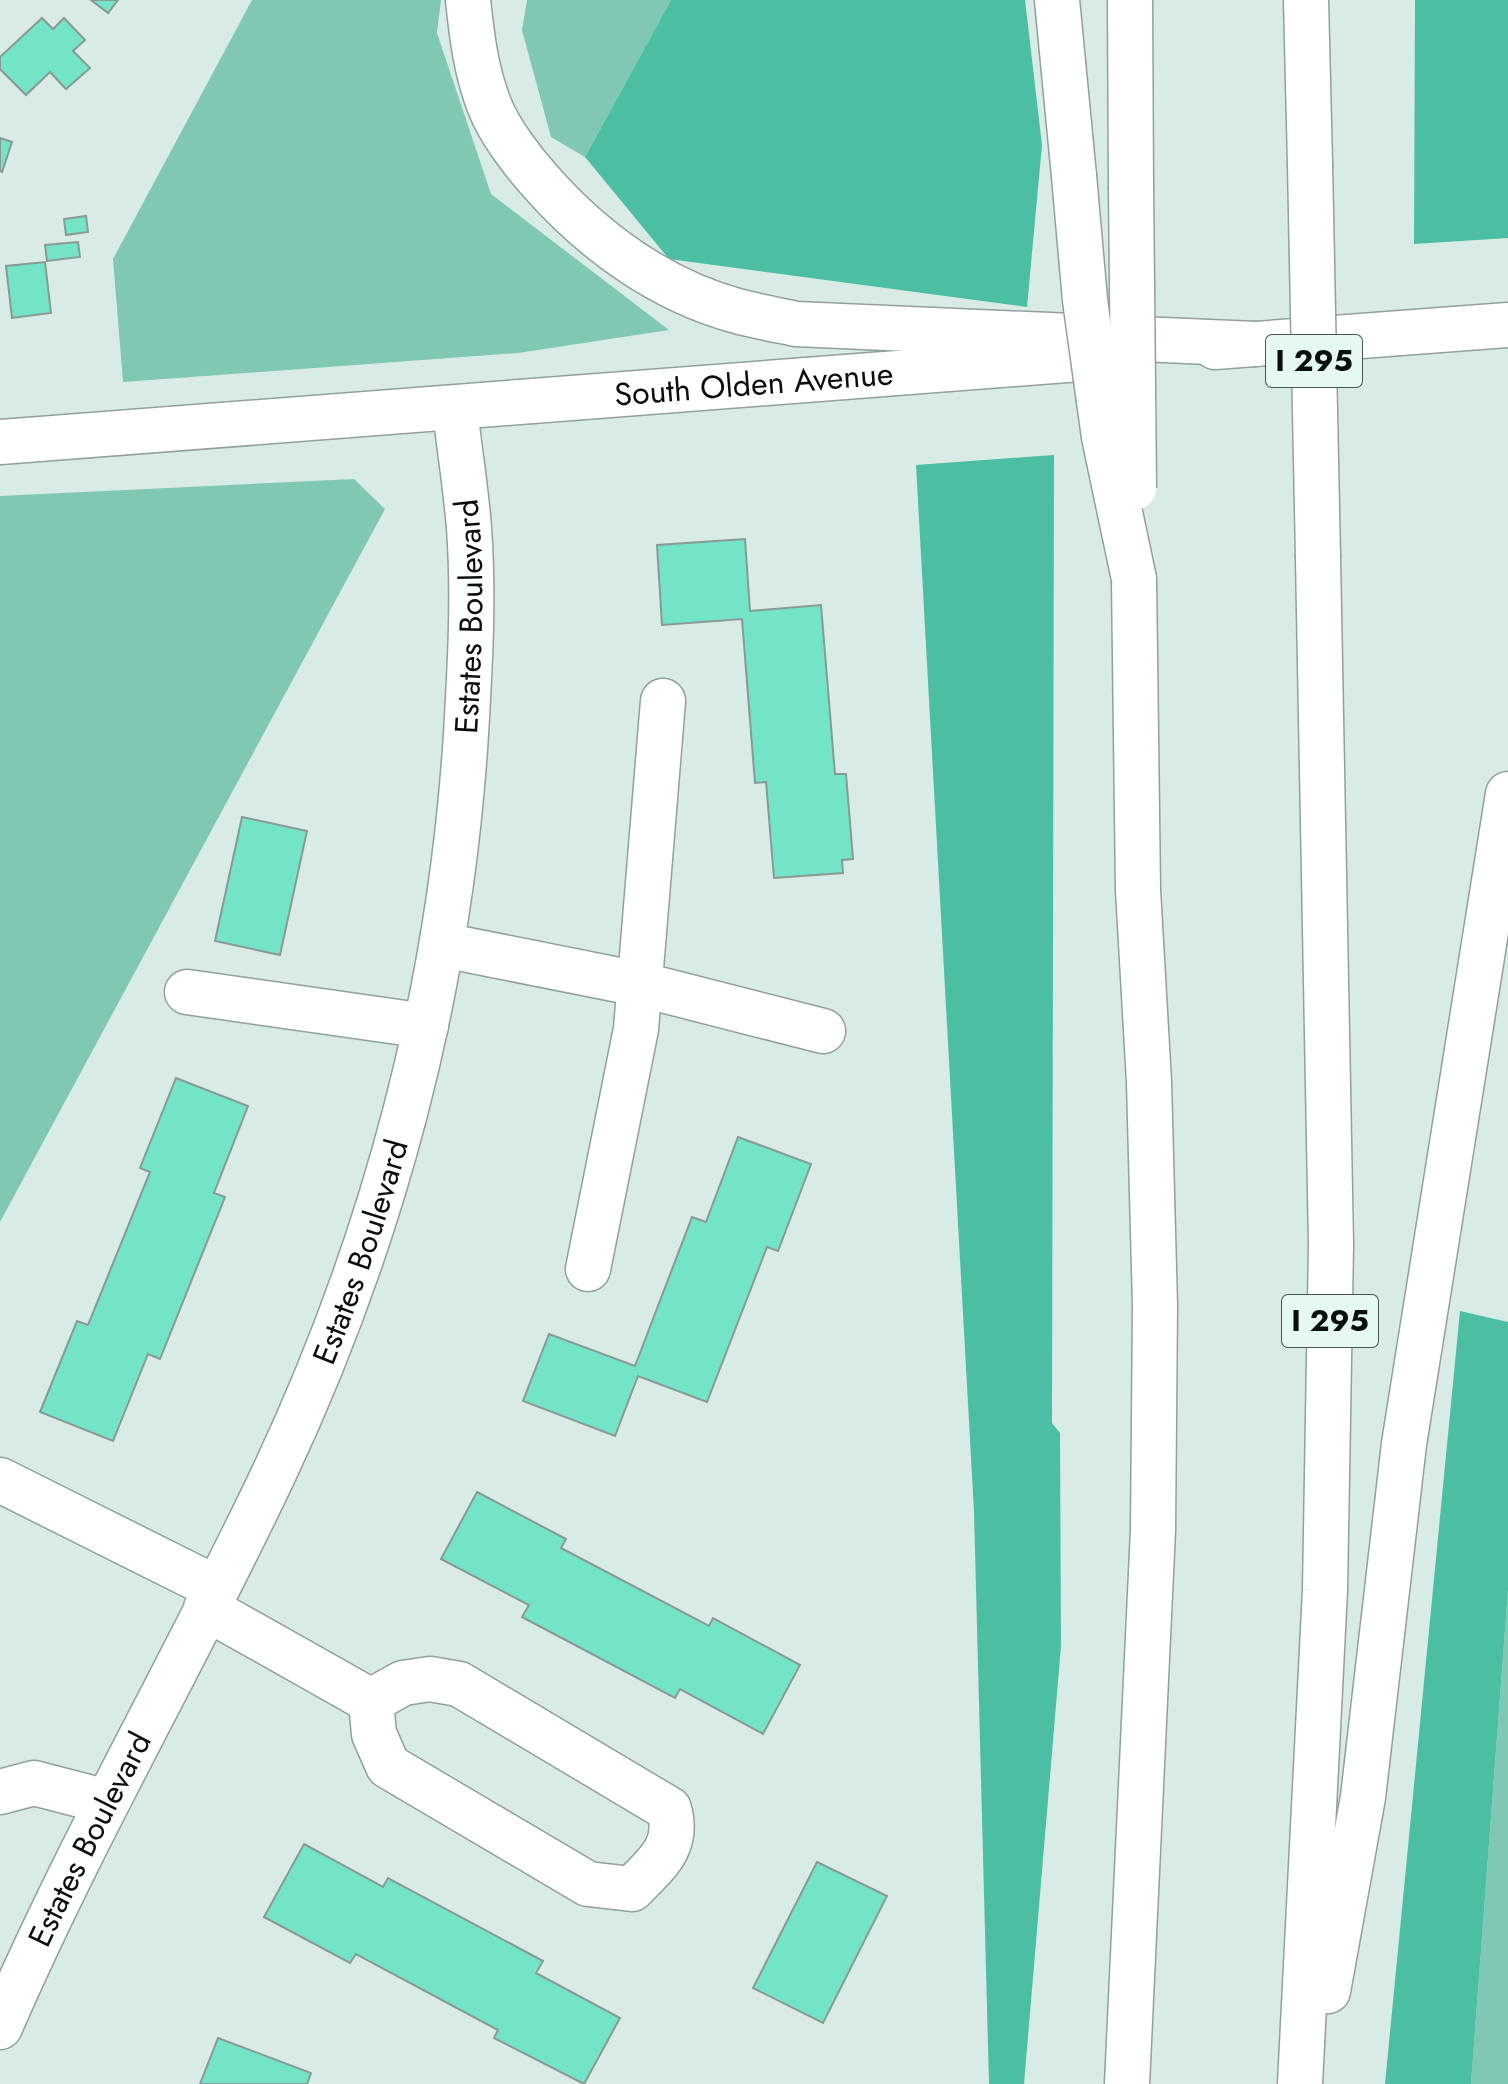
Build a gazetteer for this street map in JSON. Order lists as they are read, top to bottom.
{
  "streets": {
    "main road": ["I 295", "South Olden Avenue", "Estates Boulevard"]
  },
  "crossings": [
    ["South Olden Avenue", "Estates Boulevard"]
  ]
}
